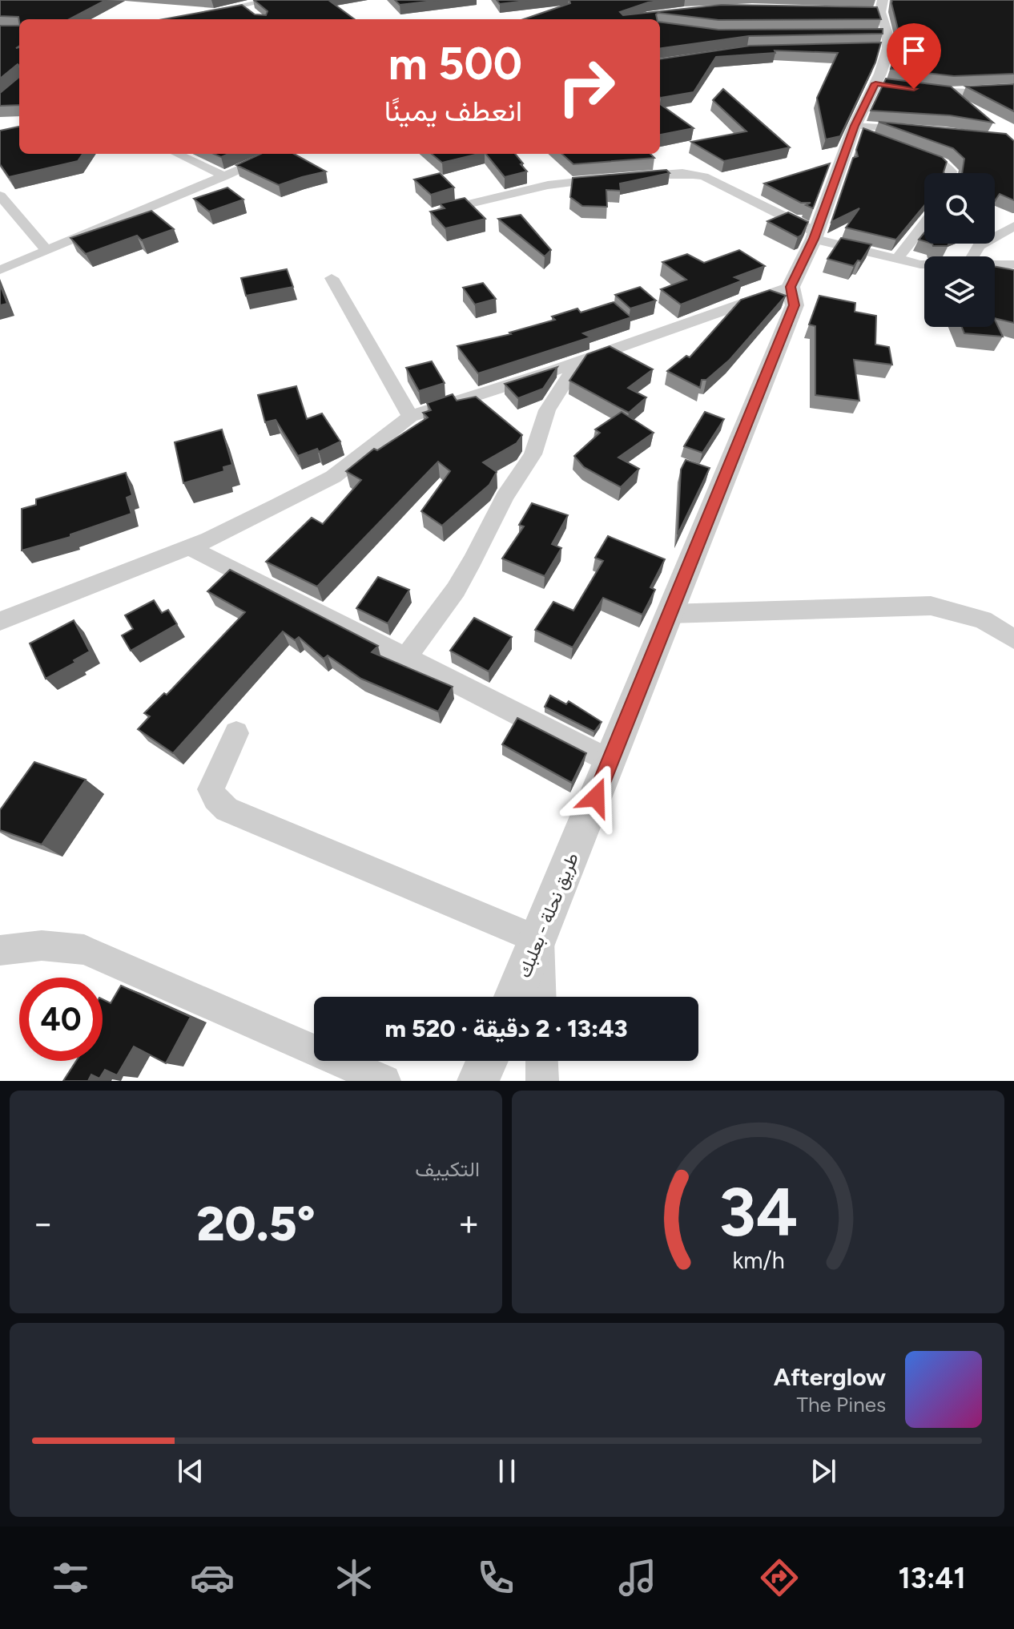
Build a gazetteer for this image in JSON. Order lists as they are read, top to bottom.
{
  "streets": {
    "street": ["طريق نحلة - بعلبك"]
  },
  "page": {
    "turn": ["500 m", "انعطف يمينًا"],
    "limit": "40",
    "trip": "13:43 · 2 دقيقة · 520 m",
    "tile": "التكييف",
    "heat": ["−", "20.5°", "+"],
    "song": ["Afterglow", "The Pines"],
    "tabs": "13:41",
    "gauge": ["34", "km/h"]
  }
}
